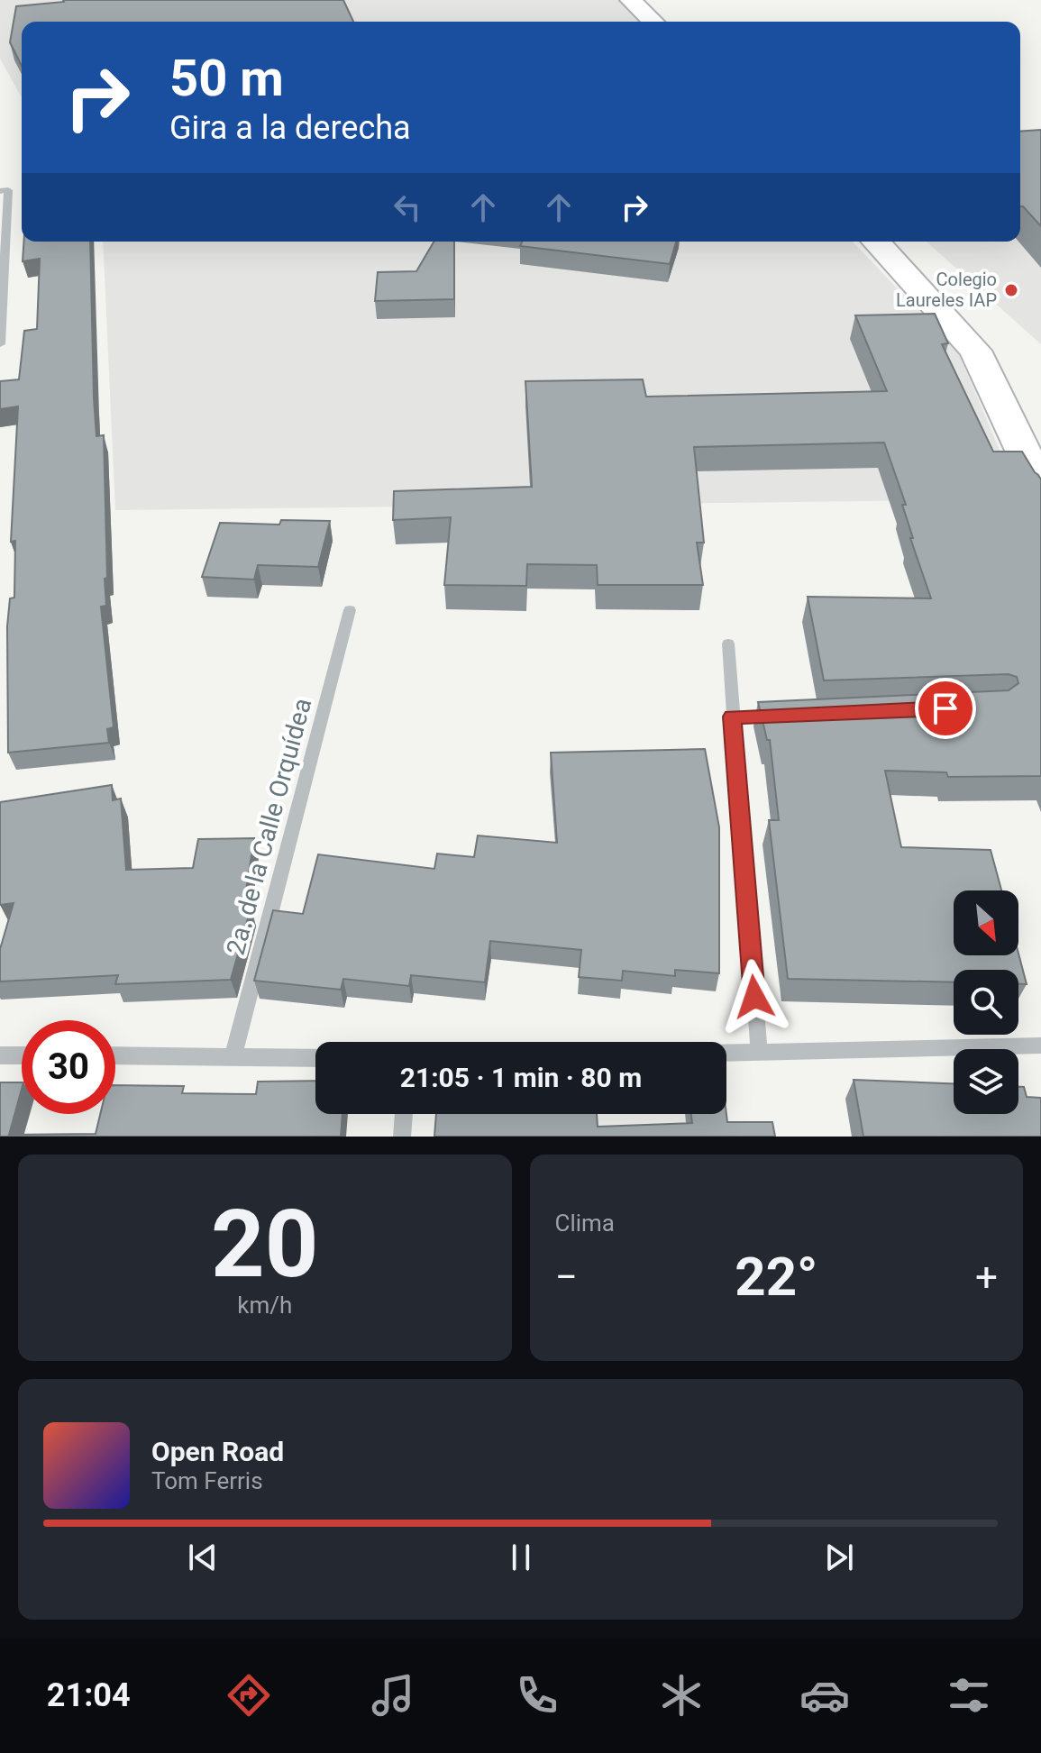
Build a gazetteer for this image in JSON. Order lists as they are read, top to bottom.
{
  "streets": {
    "street": ["2a. de la Calle Orquídea"]
  },
  "places": ["Colegio Laureles IAP"],
  "north": "bottom right",
  "page": {
    "turn": ["50 m", "Gira a la derecha"],
    "limit": "30",
    "trip": "21:05 · 1 min · 80 m",
    "tile": [
      ["20", "km/h"],
      "Clima"
    ],
    "heat": ["−", "22°", "+"],
    "song": ["Open Road", "Tom Ferris"],
    "tabs": "21:04"
  }
}
